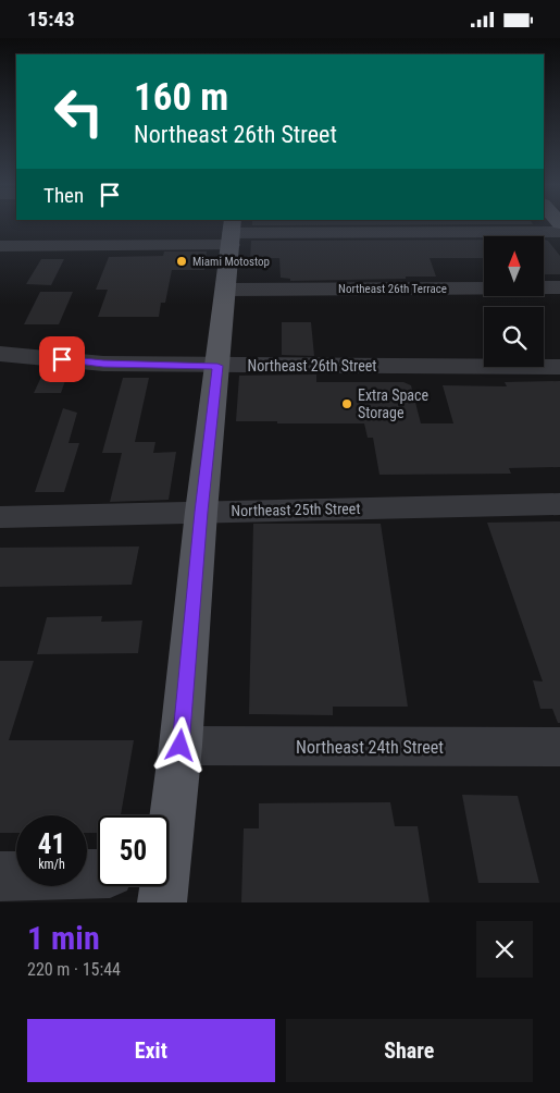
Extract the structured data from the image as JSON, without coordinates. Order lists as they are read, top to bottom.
{
  "streets": {
    "street": [
      "Northeast 26th Terrace",
      "Northeast 26th Street",
      "Northeast 25th Street",
      "Northeast 24th Street"
    ]
  },
  "places": ["Miami Motostop", "Extra Space Storage"],
  "north": "top",
  "page": {
    "status": "15:43",
    "turn": ["160 m", "Northeast 26th Street"],
    "then": "Then",
    "speed": "41 km/h",
    "limit": "50",
    "heading": ["1 min", "220 m · 15:44"],
    "buttons": ["Exit", "Share"]
  }
}
